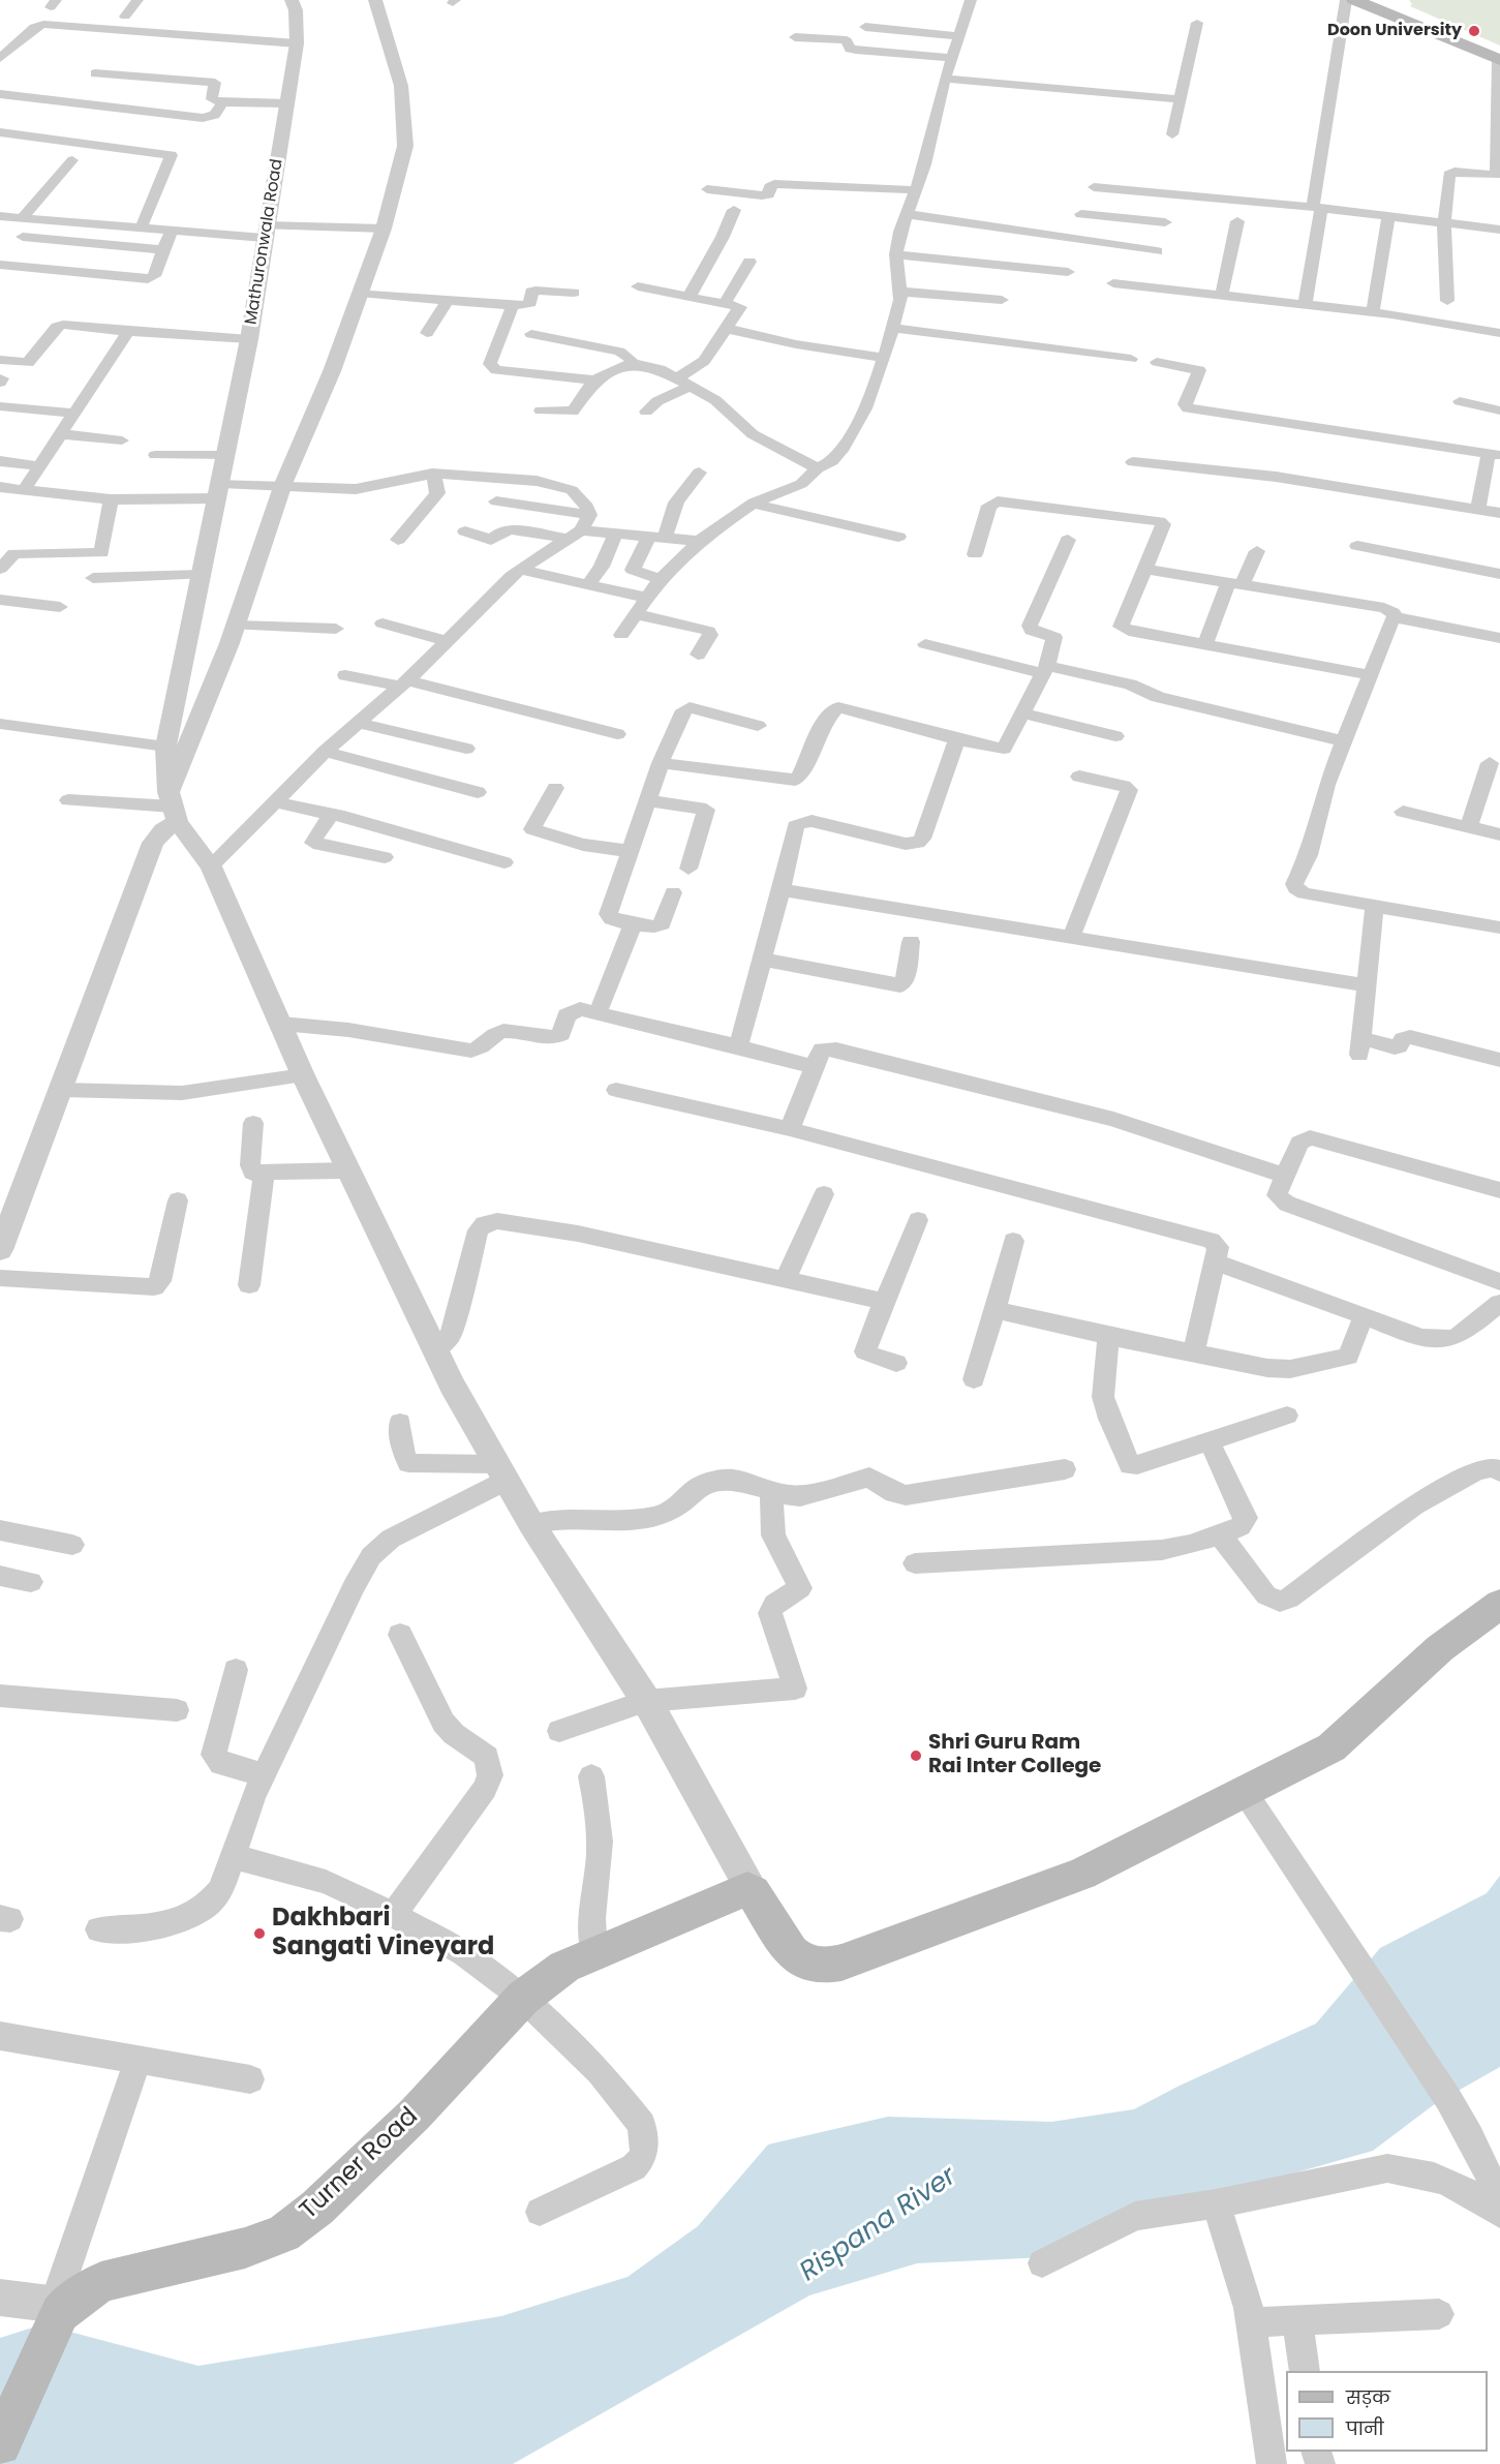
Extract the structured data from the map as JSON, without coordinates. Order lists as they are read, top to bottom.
{
  "streets": {
    "main road": ["Turner Road"],
    "street": ["Mathuronwala Road"]
  },
  "water": ["Rispana River"],
  "places": ["Doon University", "Shri Guru Ram Rai Inter College", "Dakhbari Sangati Vineyard"],
  "legend": ["सड़क", "पानी"]
}
